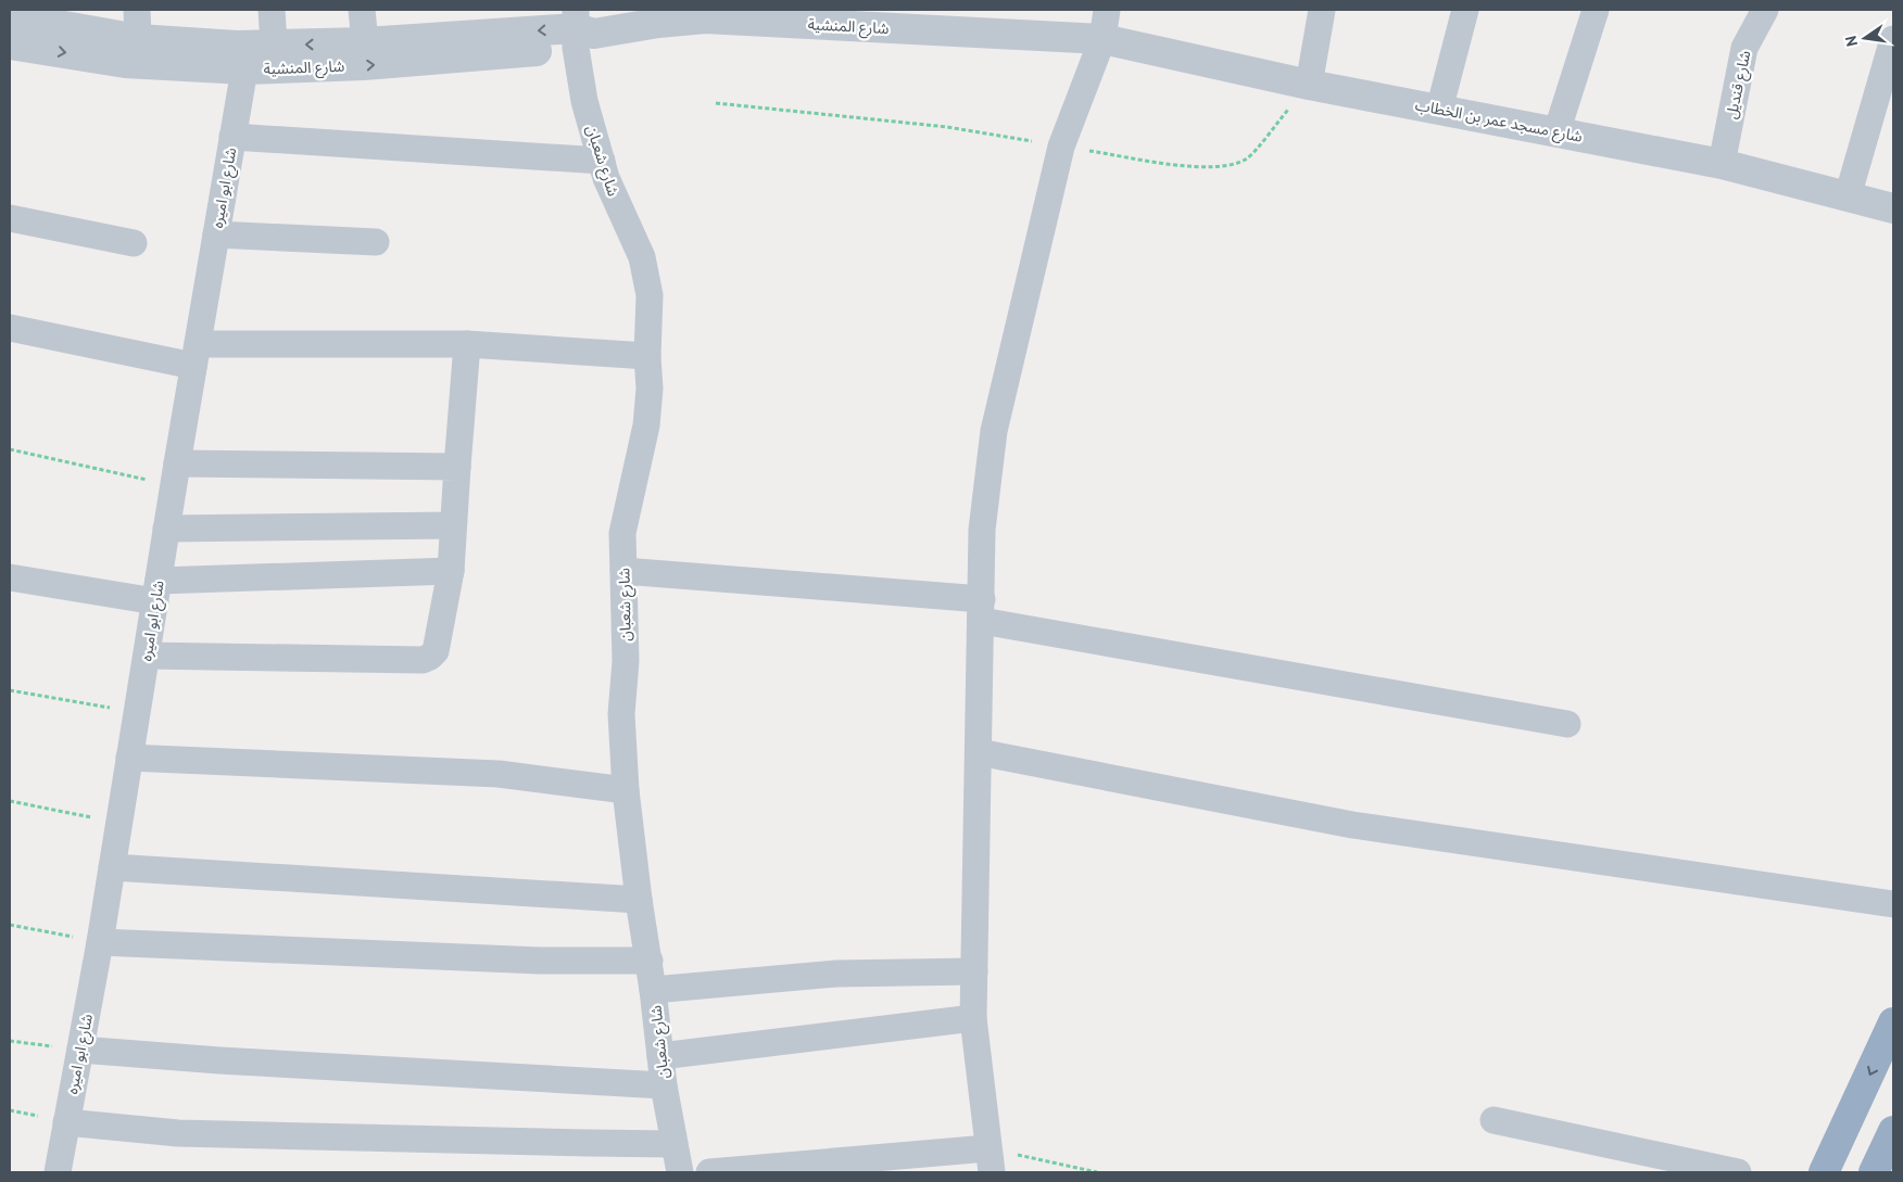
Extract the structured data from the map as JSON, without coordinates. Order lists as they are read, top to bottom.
{
  "streets": {
    "street": [
      "شارع المنشية",
      "شارع قنديل",
      "شارع مسجد عمر بن الخطاب",
      "شارع شعبان",
      "شارع ابو اميره"
    ]
  },
  "crossings": [
    ["شارع المنشية", "شارع مسجد عمر بن الخطاب"],
    ["شارع المنشية", "شارع شعبان"],
    ["شارع المنشية", "شارع ابو اميره"],
    ["شارع قنديل", "شارع مسجد عمر بن الخطاب"]
  ],
  "north": "left"
}
